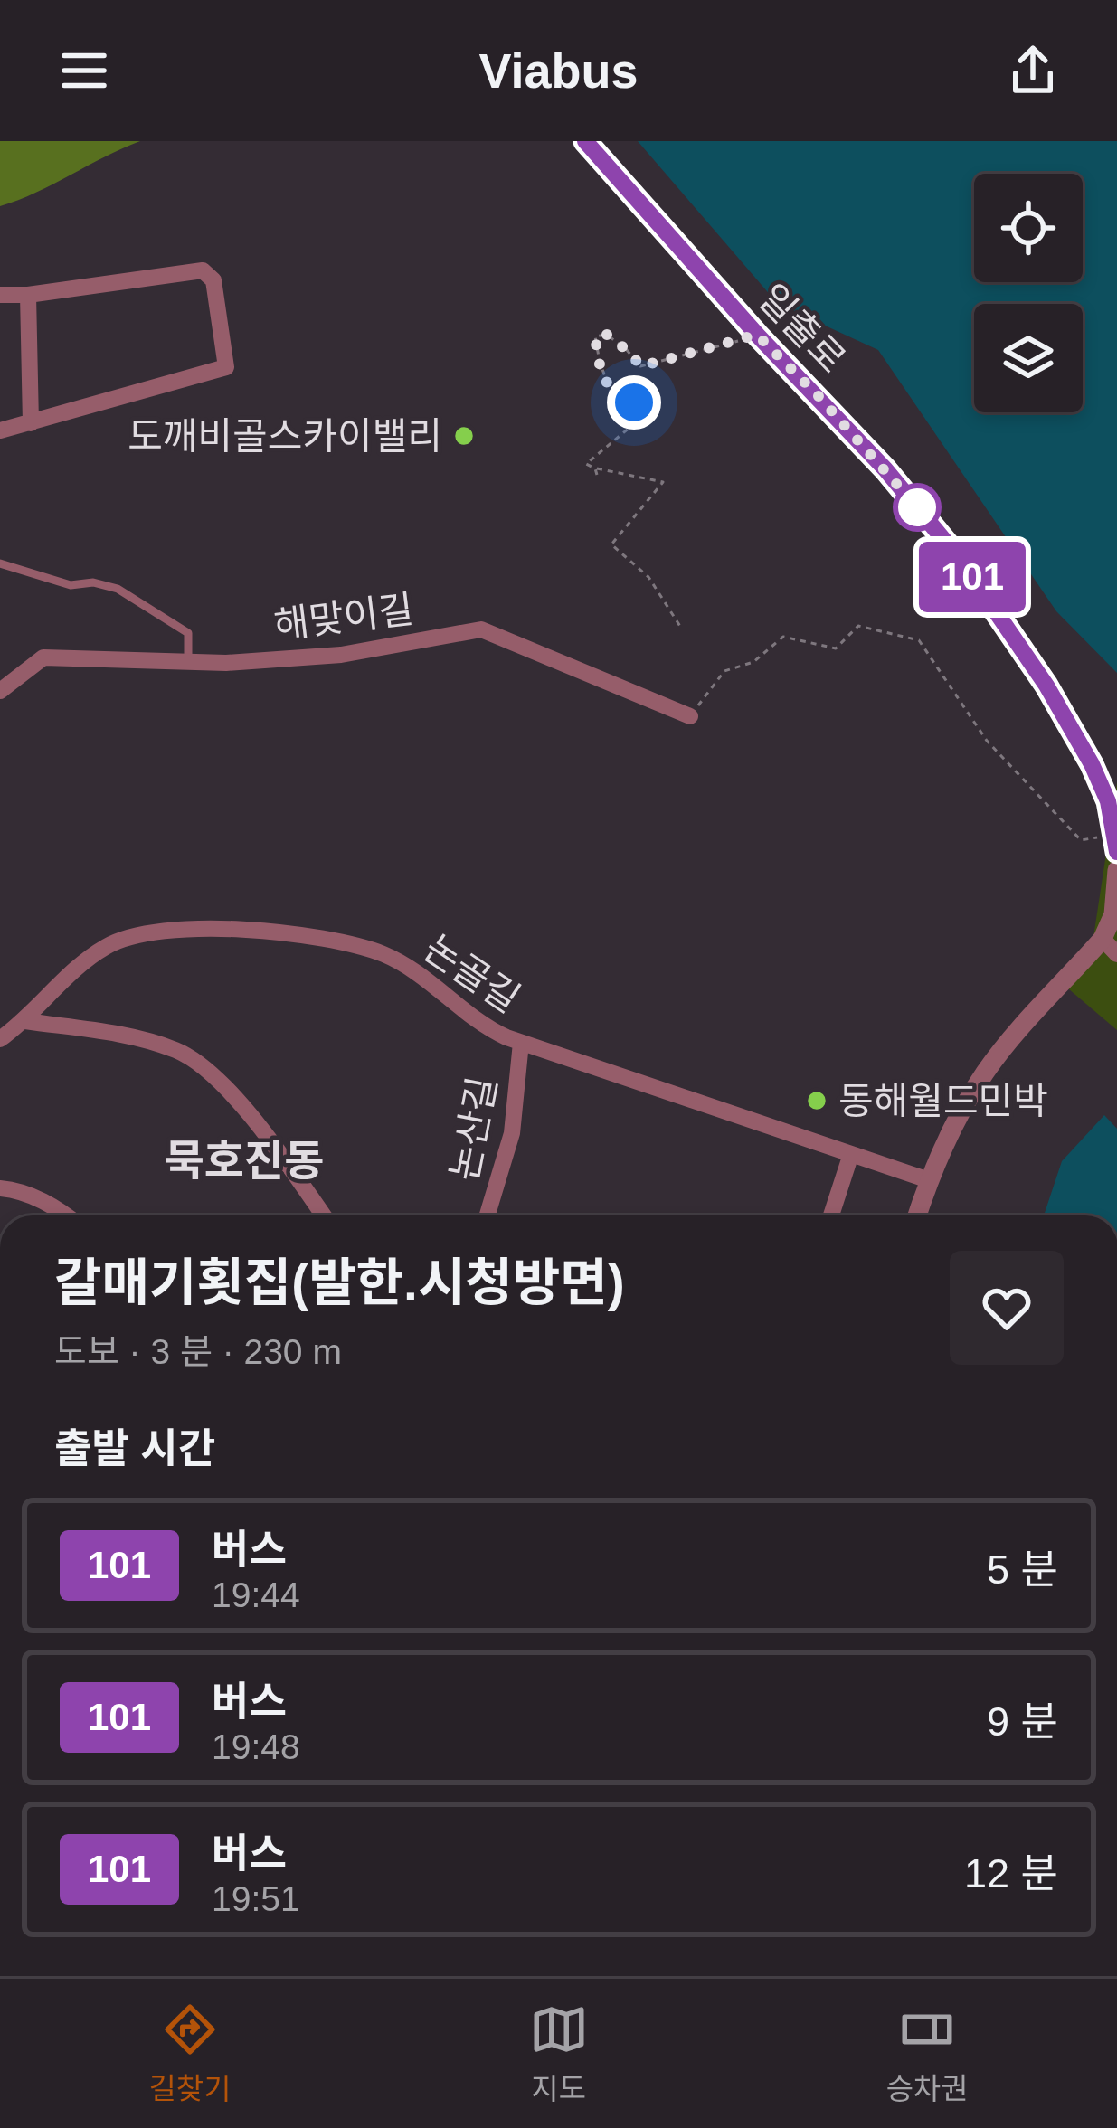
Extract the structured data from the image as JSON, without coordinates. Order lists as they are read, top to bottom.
{
  "streets": {
    "street": [
      "일출로",
      "해맞이길",
      "논골길",
      "논산길"
    ]
  },
  "crossings": [
    ["논골길", "논산길"]
  ],
  "districts": ["묵호진동"],
  "places": ["도깨비골스카이밸리", "동해월드민박"],
  "lines": ["bus line 101"],
  "page": {
    "header": "Viabus",
    "on_map": "101",
    "heading": [
      ["갈매기횟집(발한.시청방면)", "도보 · 3 분 · 230 m"],
      "출발 시간"
    ],
    "list": [
      {
        "mark": "101",
        "name": "버스",
        "note": "19:44",
        "value": "5 분"
      },
      {
        "mark": "101",
        "name": "버스",
        "note": "19:48",
        "value": "9 분"
      },
      {
        "mark": "101",
        "name": "버스",
        "note": "19:51",
        "value": "12 분"
      }
    ],
    "tabs": ["길찾기", "지도", "승차권"]
  }
}
